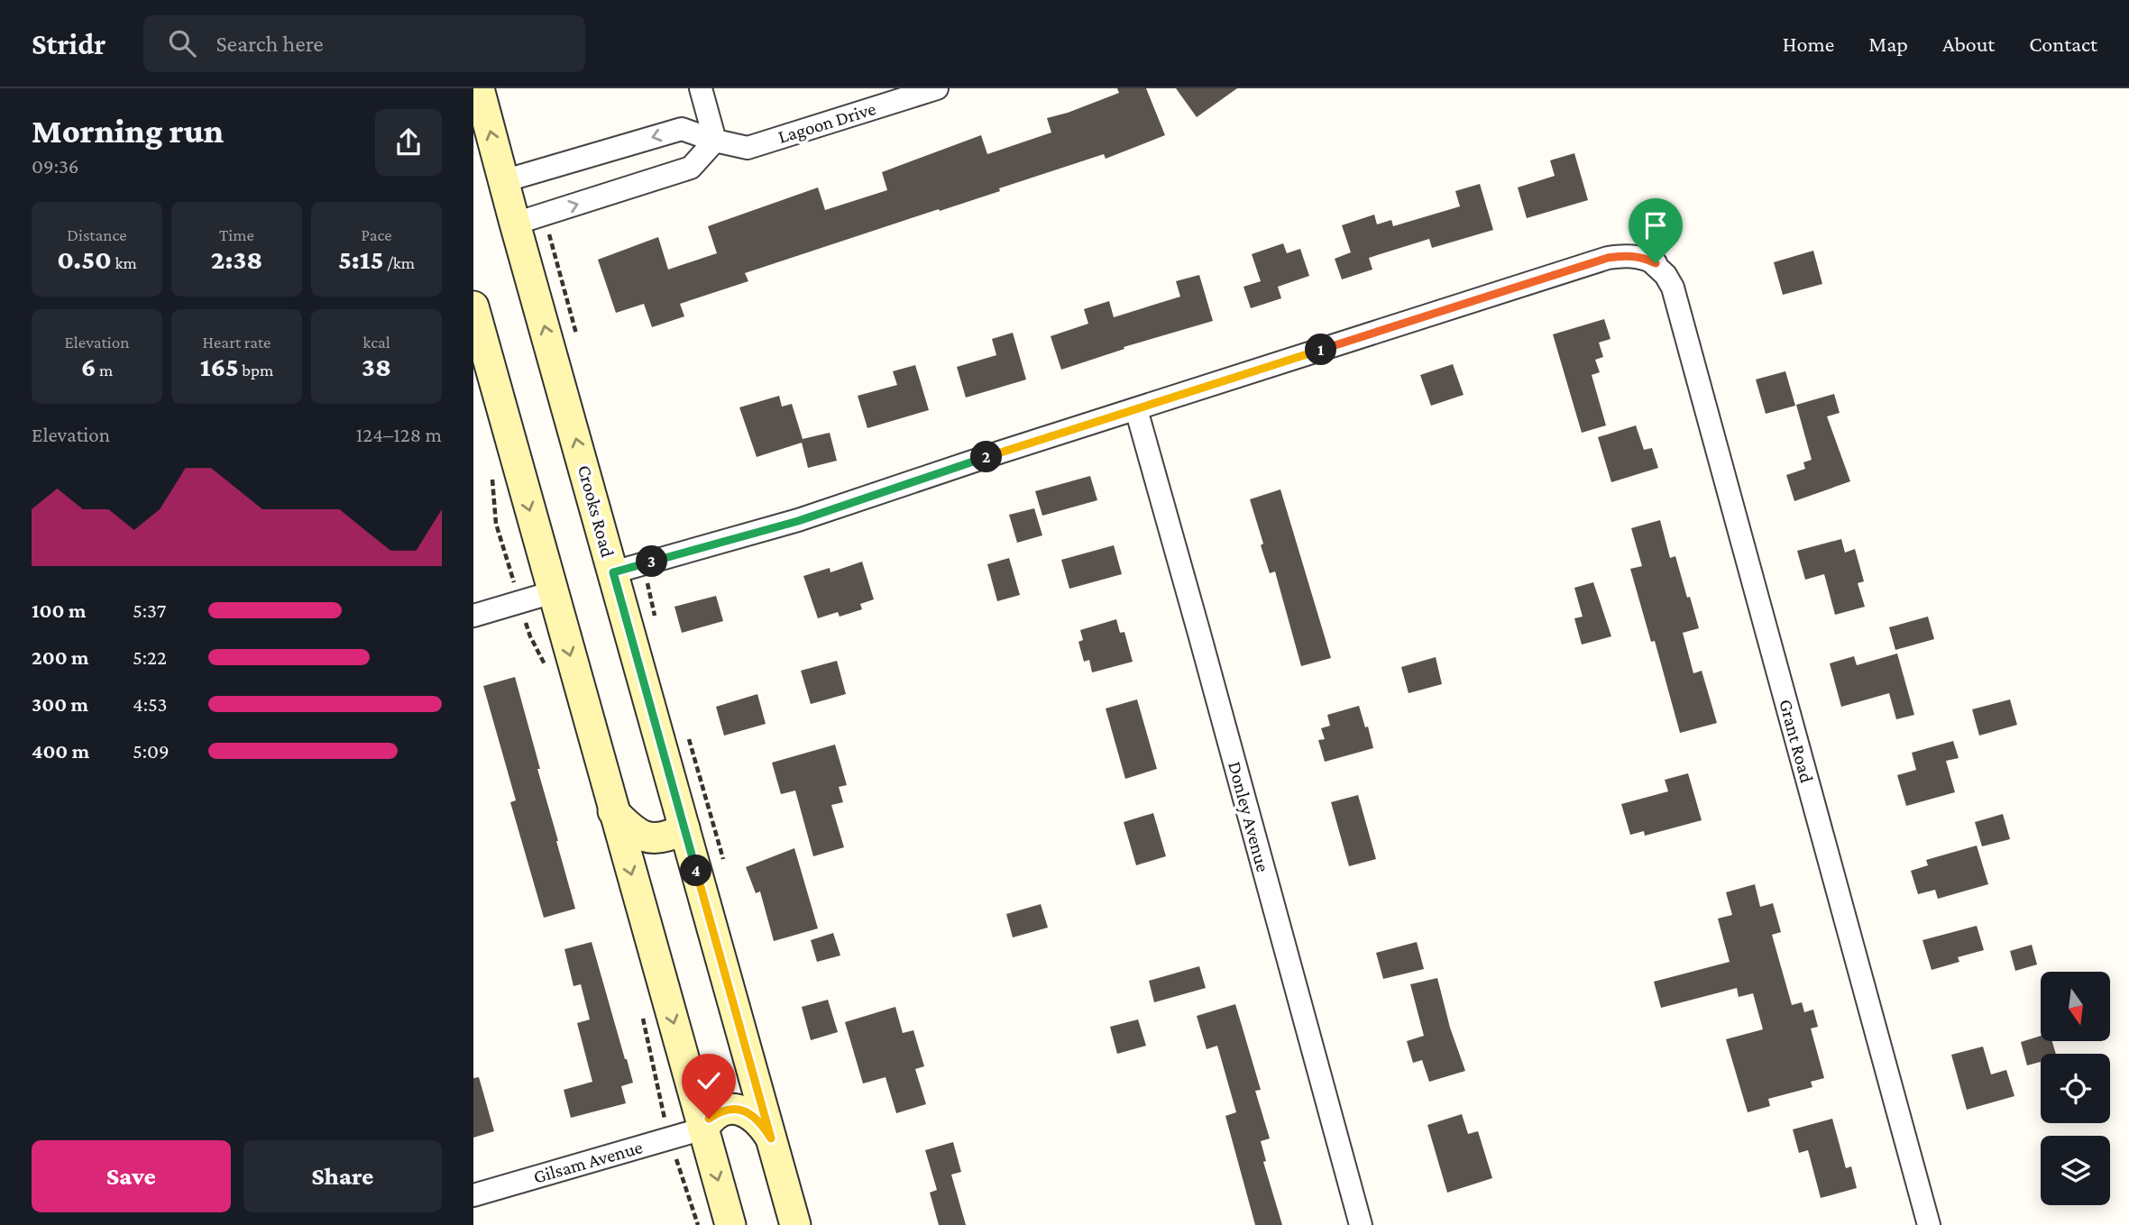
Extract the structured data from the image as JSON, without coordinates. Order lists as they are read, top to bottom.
{
  "streets": {
    "main road": ["Crooks Road"],
    "street": [
      "Lagoon Drive",
      "Grant Road",
      "Donley Avenue",
      "Gilsam Avenue"
    ]
  },
  "crossings": [
    ["Lagoon Drive", "Crooks Road"],
    ["Grant Road", "Donley Avenue"]
  ],
  "north": "bottom",
  "page": {
    "header": "Stridr",
    "search": "Search here",
    "nav": [
      "Home",
      "Map",
      "About",
      "Contact"
    ],
    "heading": ["Morning run", "09:36"],
    "stats": [
      ["Distance", "0.50 km"],
      ["Time", "2:38"],
      ["Pace", "5:15 /km"],
      ["Elevation", "6 m"],
      ["Heart rate", "165 bpm"],
      ["kcal", "38"]
    ],
    "pins": [
      "1",
      "2",
      "3",
      "4"
    ],
    "chart": ["Elevation", "124–128 m"],
    "list": [
      {
        "name": "100 m",
        "note": "5:37"
      },
      {
        "name": "200 m",
        "note": "5:22"
      },
      {
        "name": "300 m",
        "note": "4:53"
      },
      {
        "name": "400 m",
        "note": "5:09"
      }
    ],
    "buttons": ["Save", "Share"]
  }
}
